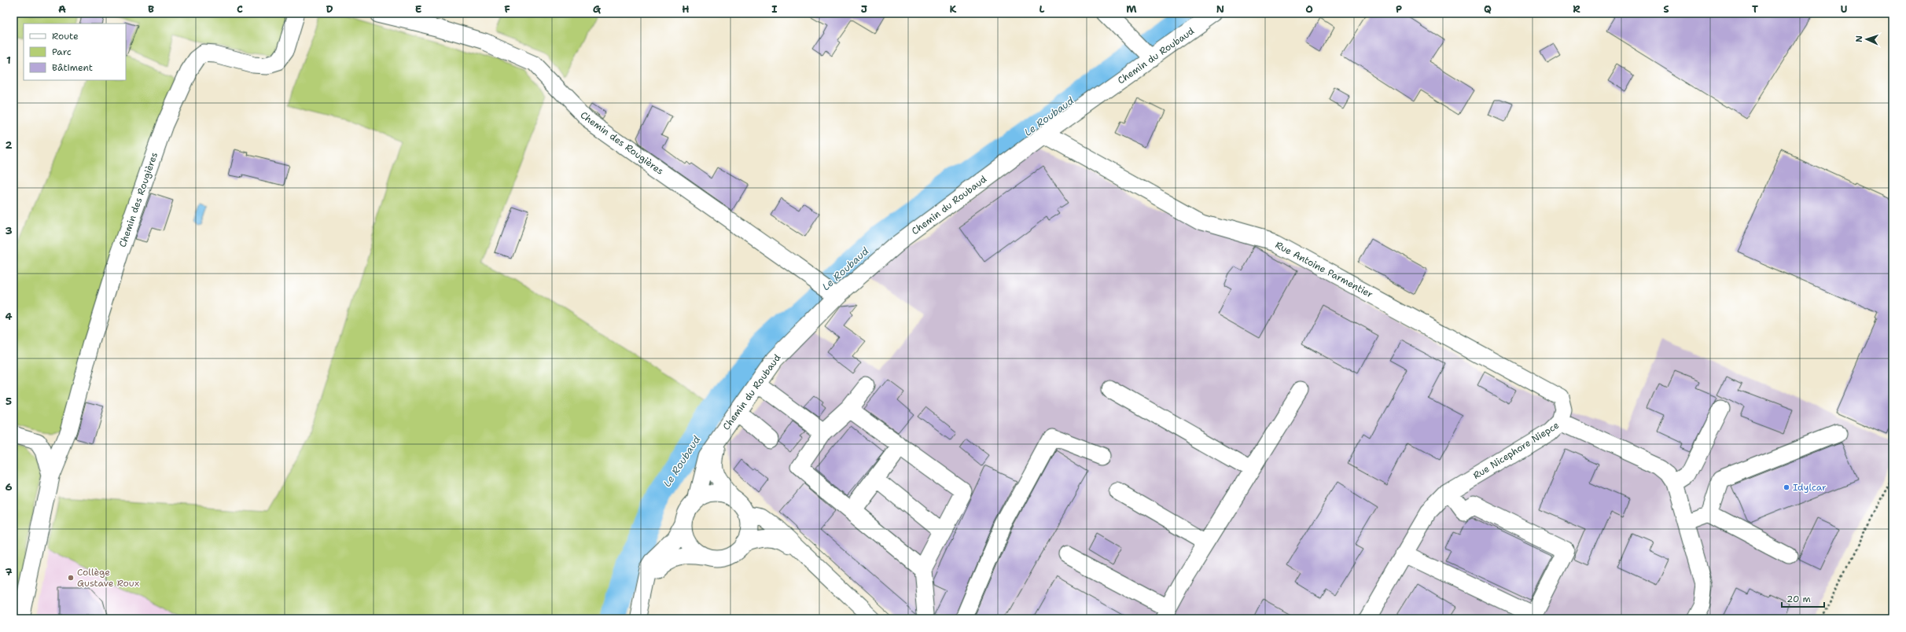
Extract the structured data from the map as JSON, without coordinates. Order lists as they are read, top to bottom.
{
  "streets": {
    "street": [
      "Chemin du Roubaud",
      "Chemin des Rougières",
      "Rue Antoine Parmentier",
      "Rue Nicephore Niepce"
    ]
  },
  "crossings": [
    ["Chemin du Roubaud", "Chemin des Rougières"],
    ["Chemin du Roubaud", "Rue Antoine Parmentier"],
    ["Rue Antoine Parmentier", "Rue Nicephore Niepce"]
  ],
  "water": ["Le Roubaud"],
  "places": ["Idylcar", "Collège Gustave Roux"],
  "legend": ["Route", "Parc", "Bâtiment"],
  "scale_bar": "20 m",
  "north": "left",
  "grid": {
    "columns": [
      "A",
      "B",
      "C",
      "D",
      "E",
      "F",
      "G",
      "H",
      "I",
      "J",
      "K",
      "L",
      "M",
      "N",
      "O",
      "P",
      "Q",
      "R",
      "S",
      "T",
      "U"
    ],
    "rows": [
      "1",
      "2",
      "3",
      "4",
      "5",
      "6",
      "7"
    ]
  }
}
